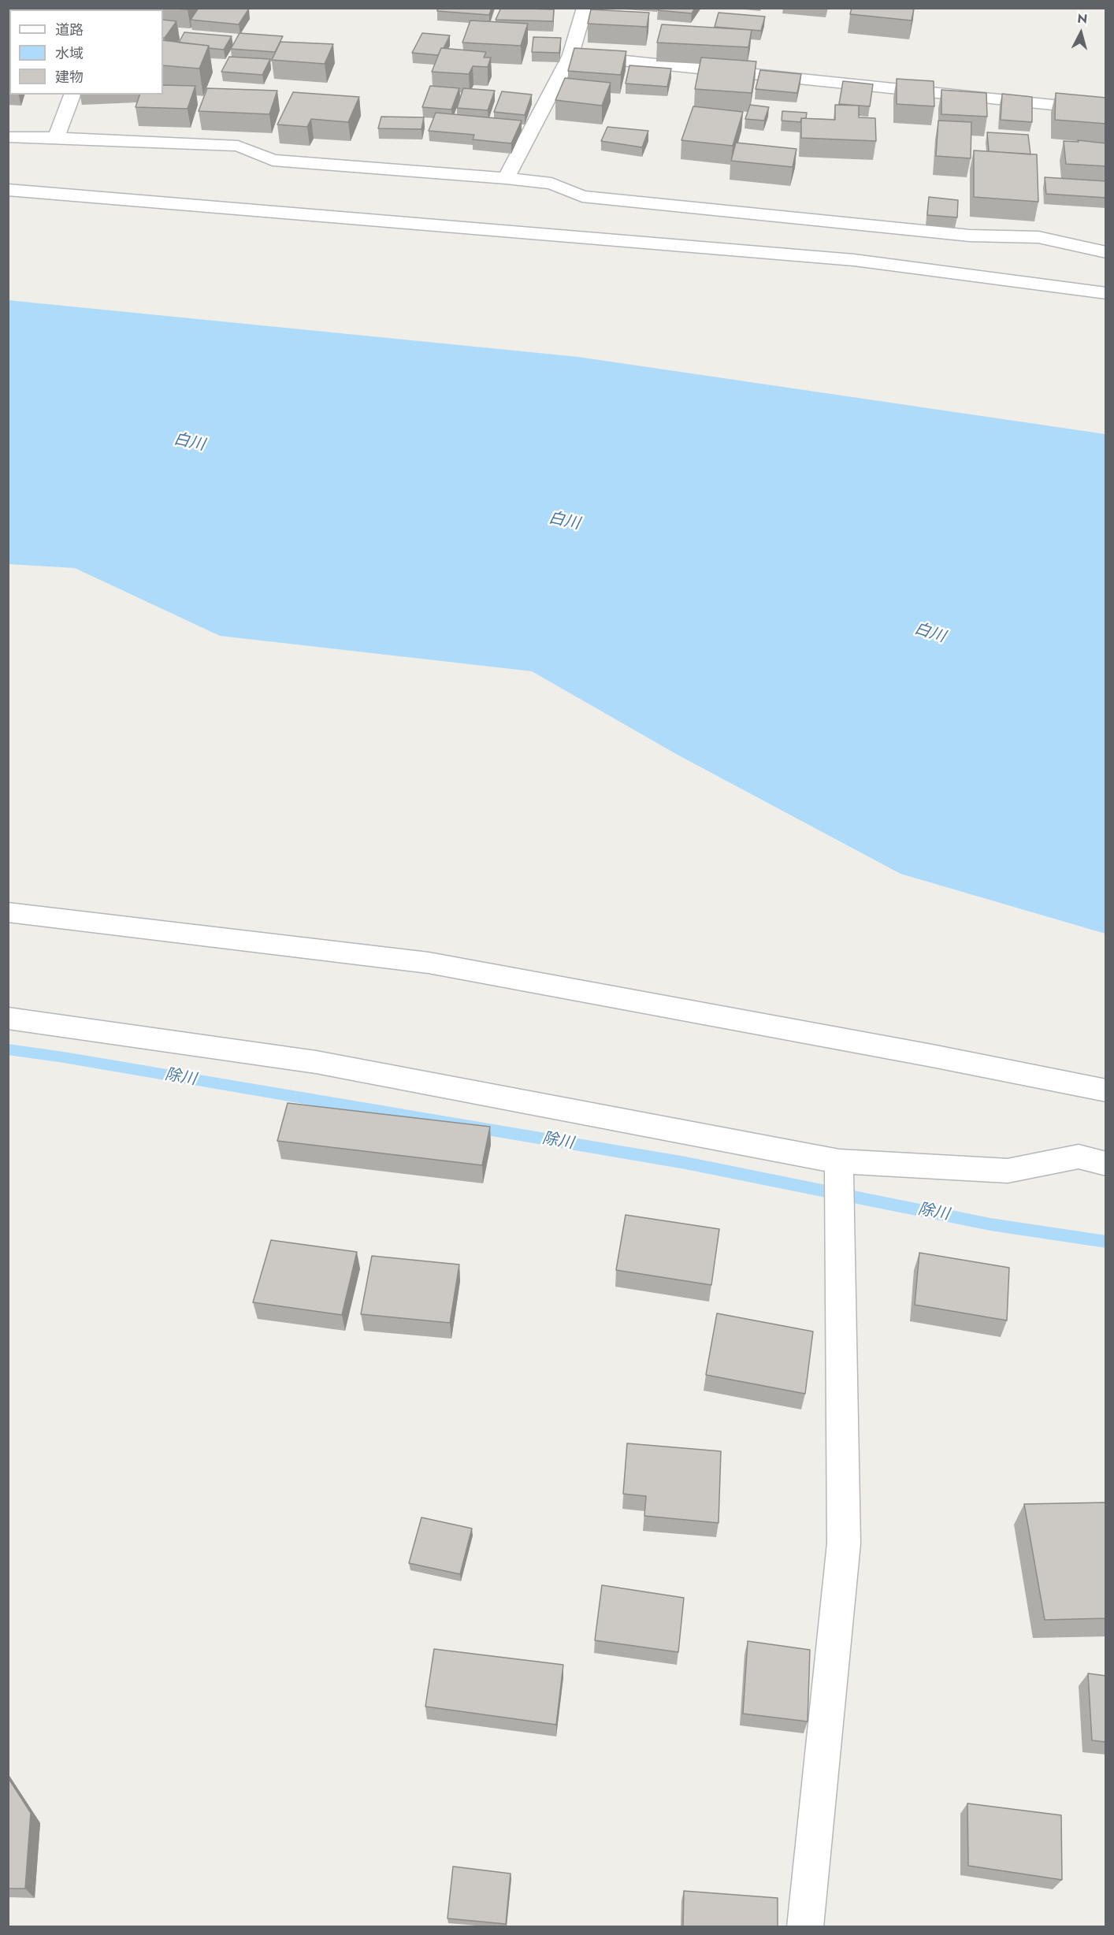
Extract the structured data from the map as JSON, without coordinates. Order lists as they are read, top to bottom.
{
  "water": ["白川", "除川"],
  "legend": ["道路", "水域", "建物"],
  "north": "top"
}
